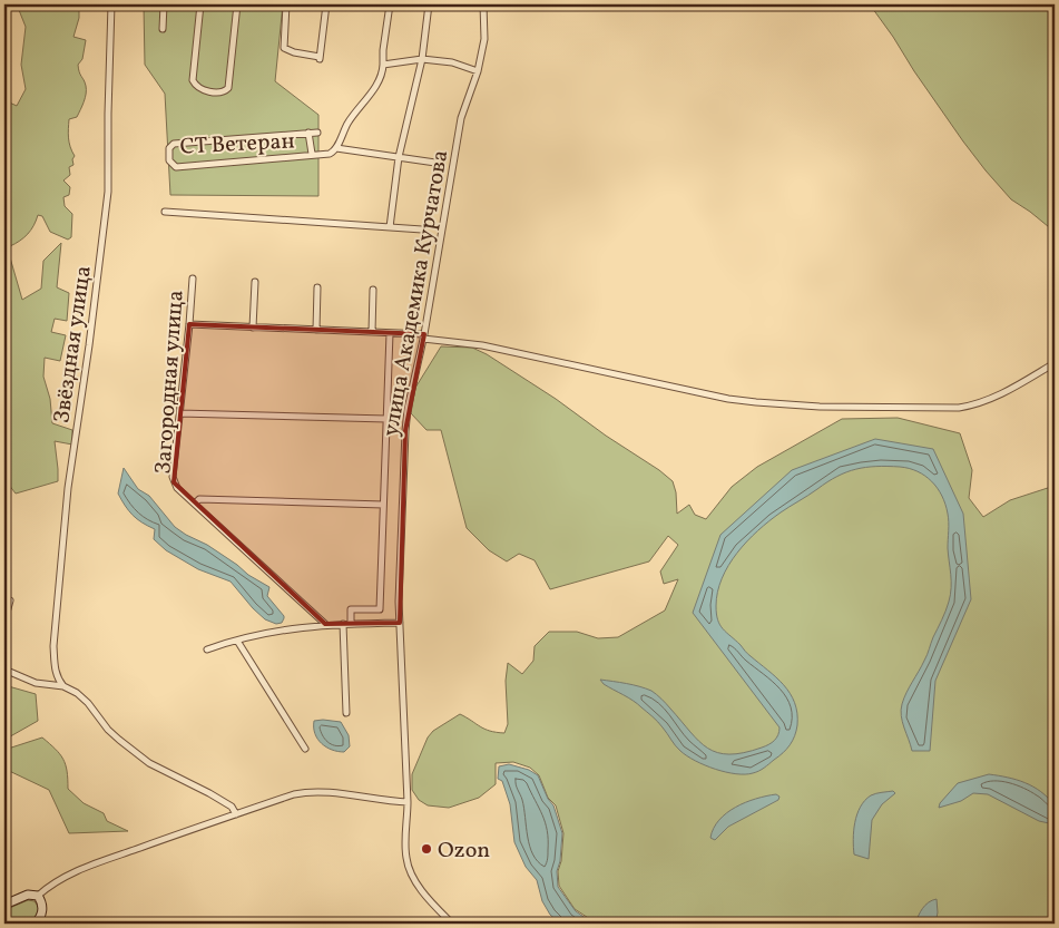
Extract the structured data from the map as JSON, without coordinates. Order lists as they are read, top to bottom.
{
  "streets": {
    "street": [
      "СТ Ветеран",
      "улица Академика Курчатова",
      "Звёздная улица",
      "Загородная улица"
    ]
  },
  "places": ["Ozon"]
}
